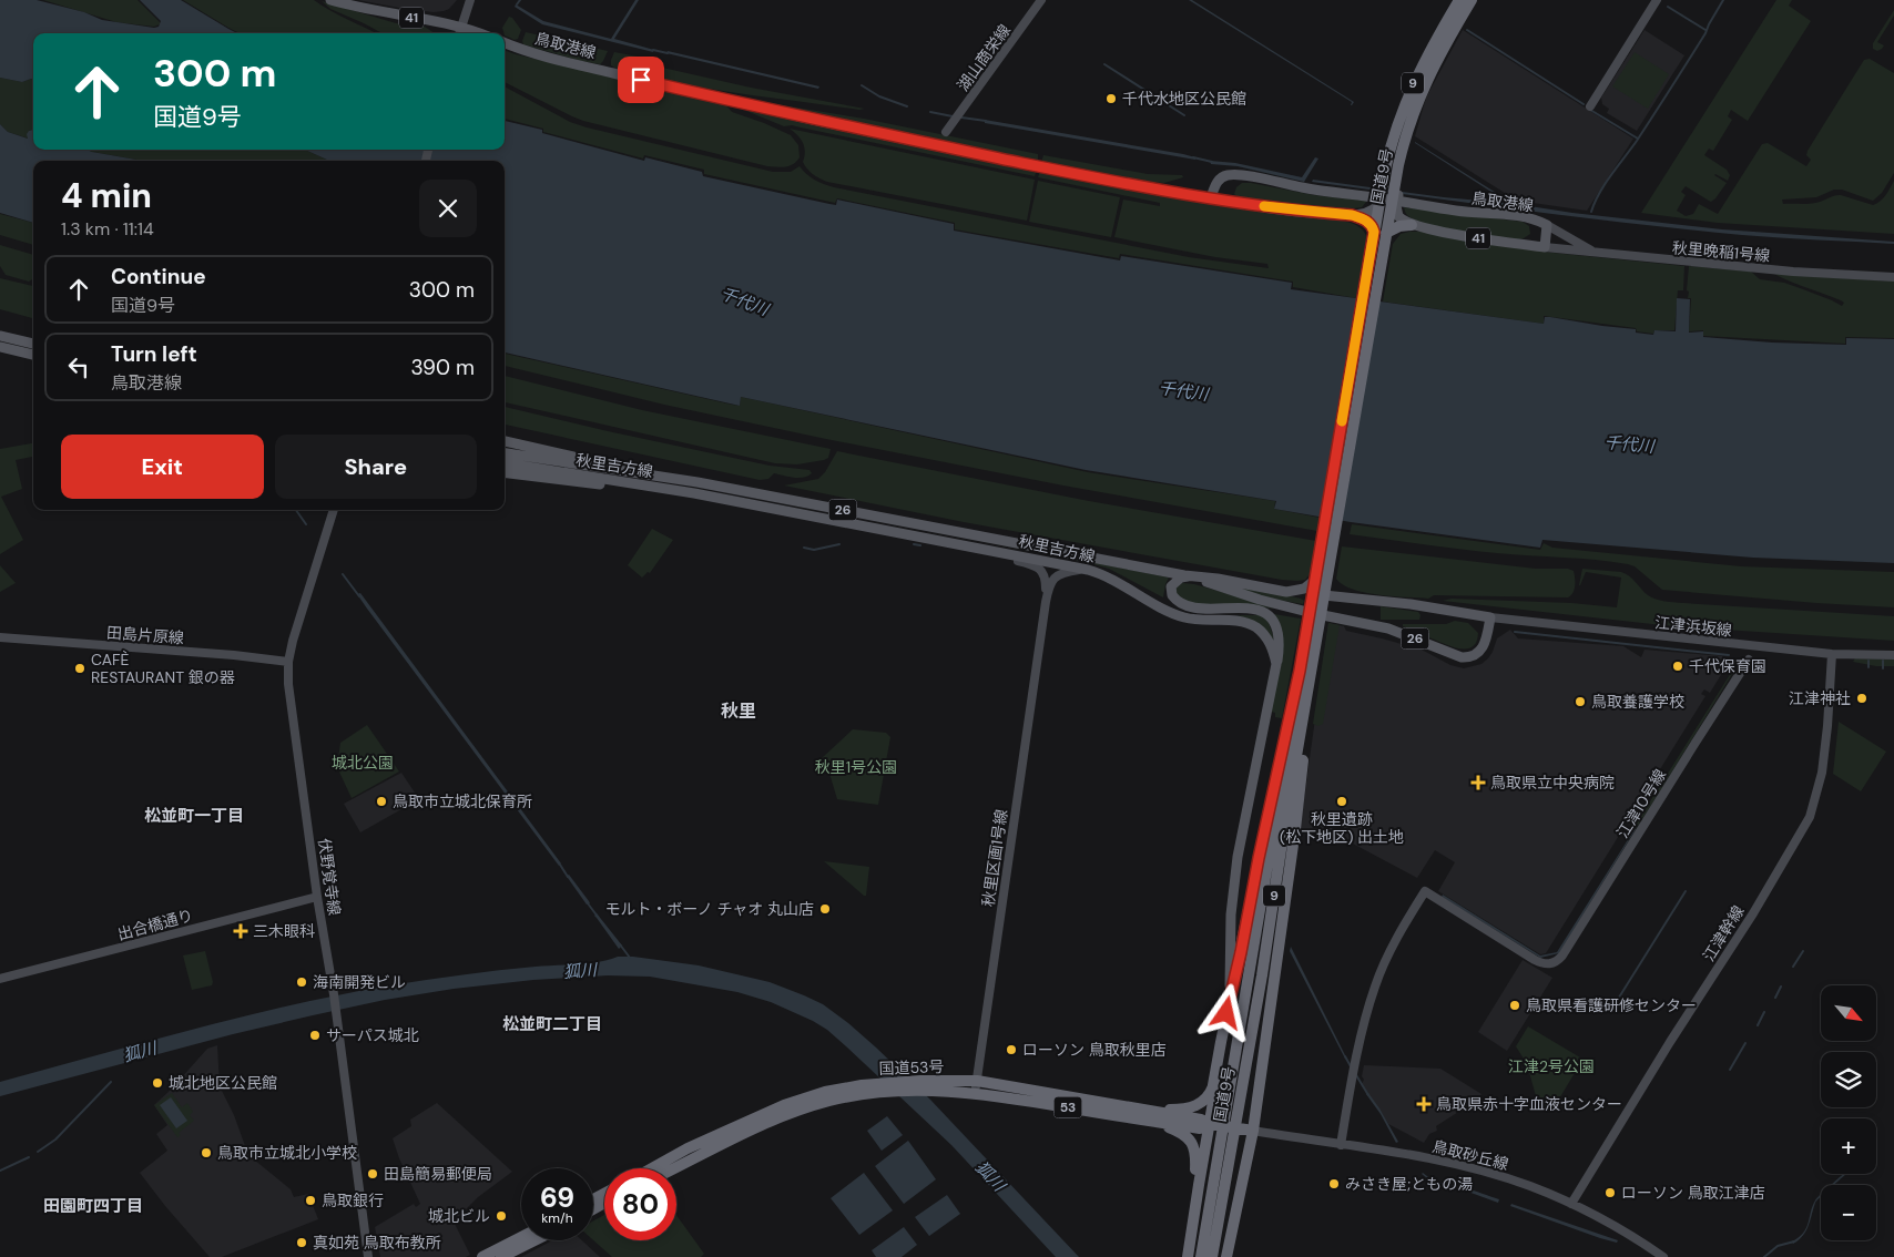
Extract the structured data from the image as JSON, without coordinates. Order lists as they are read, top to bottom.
{
  "streets": {
    "highway": [
      "9",
      "国道9号",
      "国道53号",
      "53"
    ],
    "main road": [
      "41",
      "鳥取港線",
      "秋里吉方線",
      "26"
    ],
    "street": [
      "湖山商栄線",
      "秋里晩稲1号線",
      "江津浜坂線",
      "田島片原線",
      "江津10号線",
      "秋里区画1号線",
      "伏野覚寺線",
      "出合橋通り",
      "江津幹線",
      "鳥取砂丘線"
    ]
  },
  "crossings": [
    ["41", "鳥取港線"],
    ["41", "秋里晩稲1号線"],
    ["鳥取港線", "国道9号"],
    ["鳥取港線", "秋里晩稲1号線"],
    ["9", "国道9号"],
    ["9", "国道53号"],
    ["9", "鳥取砂丘線"],
    ["国道9号", "秋里吉方線"],
    ["国道9号", "26"],
    ["秋里吉方線", "26"],
    ["26", "江津浜坂線"],
    ["江津浜坂線", "江津幹線"],
    ["田島片原線", "伏野覚寺線"],
    ["江津10号線", "鳥取砂丘線"],
    ["秋里区画1号線", "国道53号"],
    ["伏野覚寺線", "出合橋通り"],
    ["江津幹線", "鳥取砂丘線"],
    ["国道53号", "鳥取砂丘線"]
  ],
  "districts": [
    "秋里",
    "松並町一丁目",
    "松並町二丁目",
    "田園町四丁目"
  ],
  "water": ["千代川", "狐川"],
  "parks": ["城北公園", "秋里1号公園", "江津2号公園"],
  "places": {
    "other": [
      "千代水地区公民館",
      "千代保育園",
      "CAFÈ RESTAURANT 銀の器",
      "江津神社",
      "鳥取養護学校",
      "鳥取市立城北保育所",
      "秋里遺跡 (松下地区) 出土地",
      "モルト・ボーノ チャオ 丸山店",
      "海南開発ビル",
      "鳥取県看護研修センター",
      "サーパス城北",
      "ローソン 鳥取秋里店",
      "城北地区公民館",
      "鳥取市立城北小学校",
      "田島簡易郵便局",
      "みさき屋;ともの湯",
      "ローソン 鳥取江津店",
      "鳥取銀行",
      "城北ビル",
      "真如苑 鳥取布教所"
    ],
    "health": ["鳥取県立中央病院", "三木眼科", "鳥取県赤十字血液センター"]
  },
  "north": "bottom right",
  "page": {
    "turn": ["300 m", "国道9号"],
    "heading": ["4 min", "1.3 km · 11:14"],
    "list": [
      {
        "name": "Continue",
        "note": "国道9号",
        "value": "300 m"
      },
      {
        "name": "Turn left",
        "note": "鳥取港線",
        "value": "390 m"
      }
    ],
    "buttons": ["Exit", "Share"],
    "map_buttons": ["+", "−"],
    "speed": "69 km/h",
    "limit": "80"
  }
}
